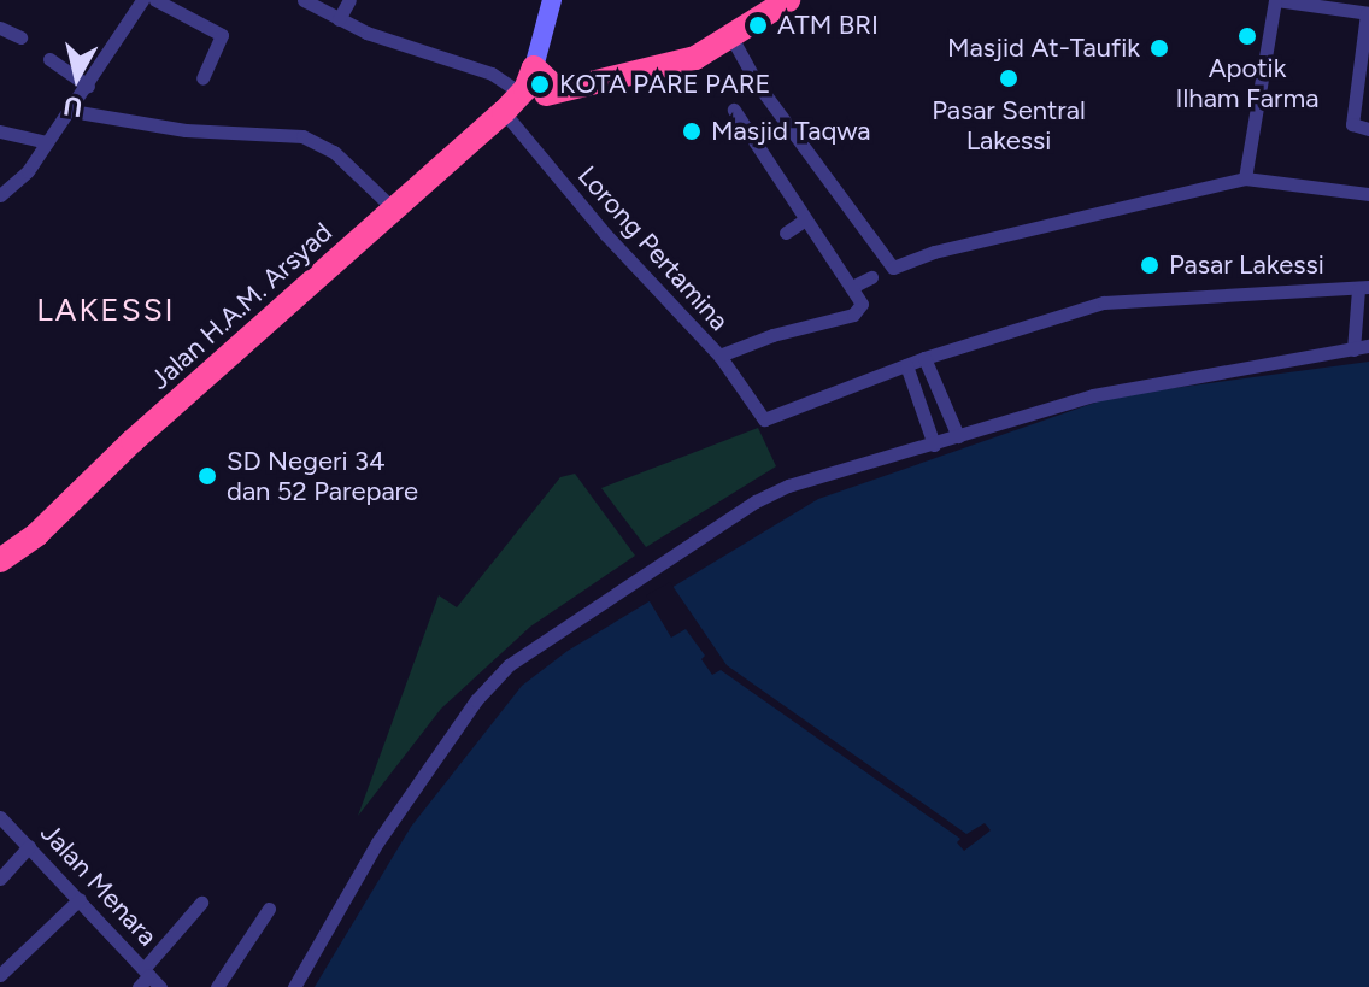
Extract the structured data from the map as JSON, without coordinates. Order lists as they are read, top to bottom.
{
  "streets": {
    "highway": ["Jalan H.A.M. Arsyad"],
    "street": ["Lorong Pertamina", "Jalan Menara"]
  },
  "crossings": [
    ["Lorong Pertamina", "Jalan H.A.M. Arsyad"]
  ],
  "districts": ["LAKESSI"],
  "places": [
    "ATM BRI",
    "Apotik Ilham Farma",
    "Masjid At-Taufik",
    "Pasar Sentral Lakessi",
    "KOTA PARE PARE",
    "Masjid Taqwa",
    "Pasar Lakessi",
    "SD Negeri 34 dan 52 Parepare"
  ],
  "north": "bottom"
}
